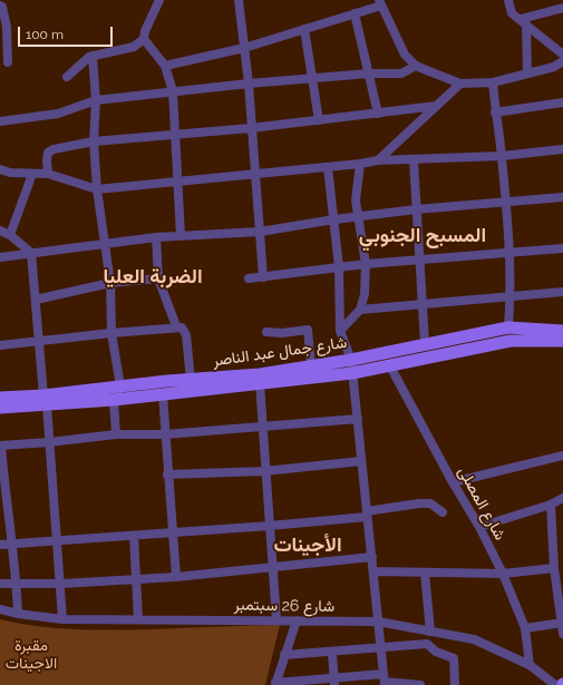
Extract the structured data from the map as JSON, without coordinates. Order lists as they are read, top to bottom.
{
  "streets": {
    "main road": ["شارع جمال عبد الناصر"],
    "street": ["شارع المصلى", "شارع 26 سبتمبر"]
  },
  "crossings": [
    ["شارع جمال عبد الناصر", "شارع المصلى"],
    ["شارع المصلى", "شارع 26 سبتمبر"]
  ],
  "districts": ["المسبح الجنوبي", "الضربة العليا", "الأجينات"],
  "parks": ["مقبرة الاجينات"],
  "scale_bar": "100 m"
}
